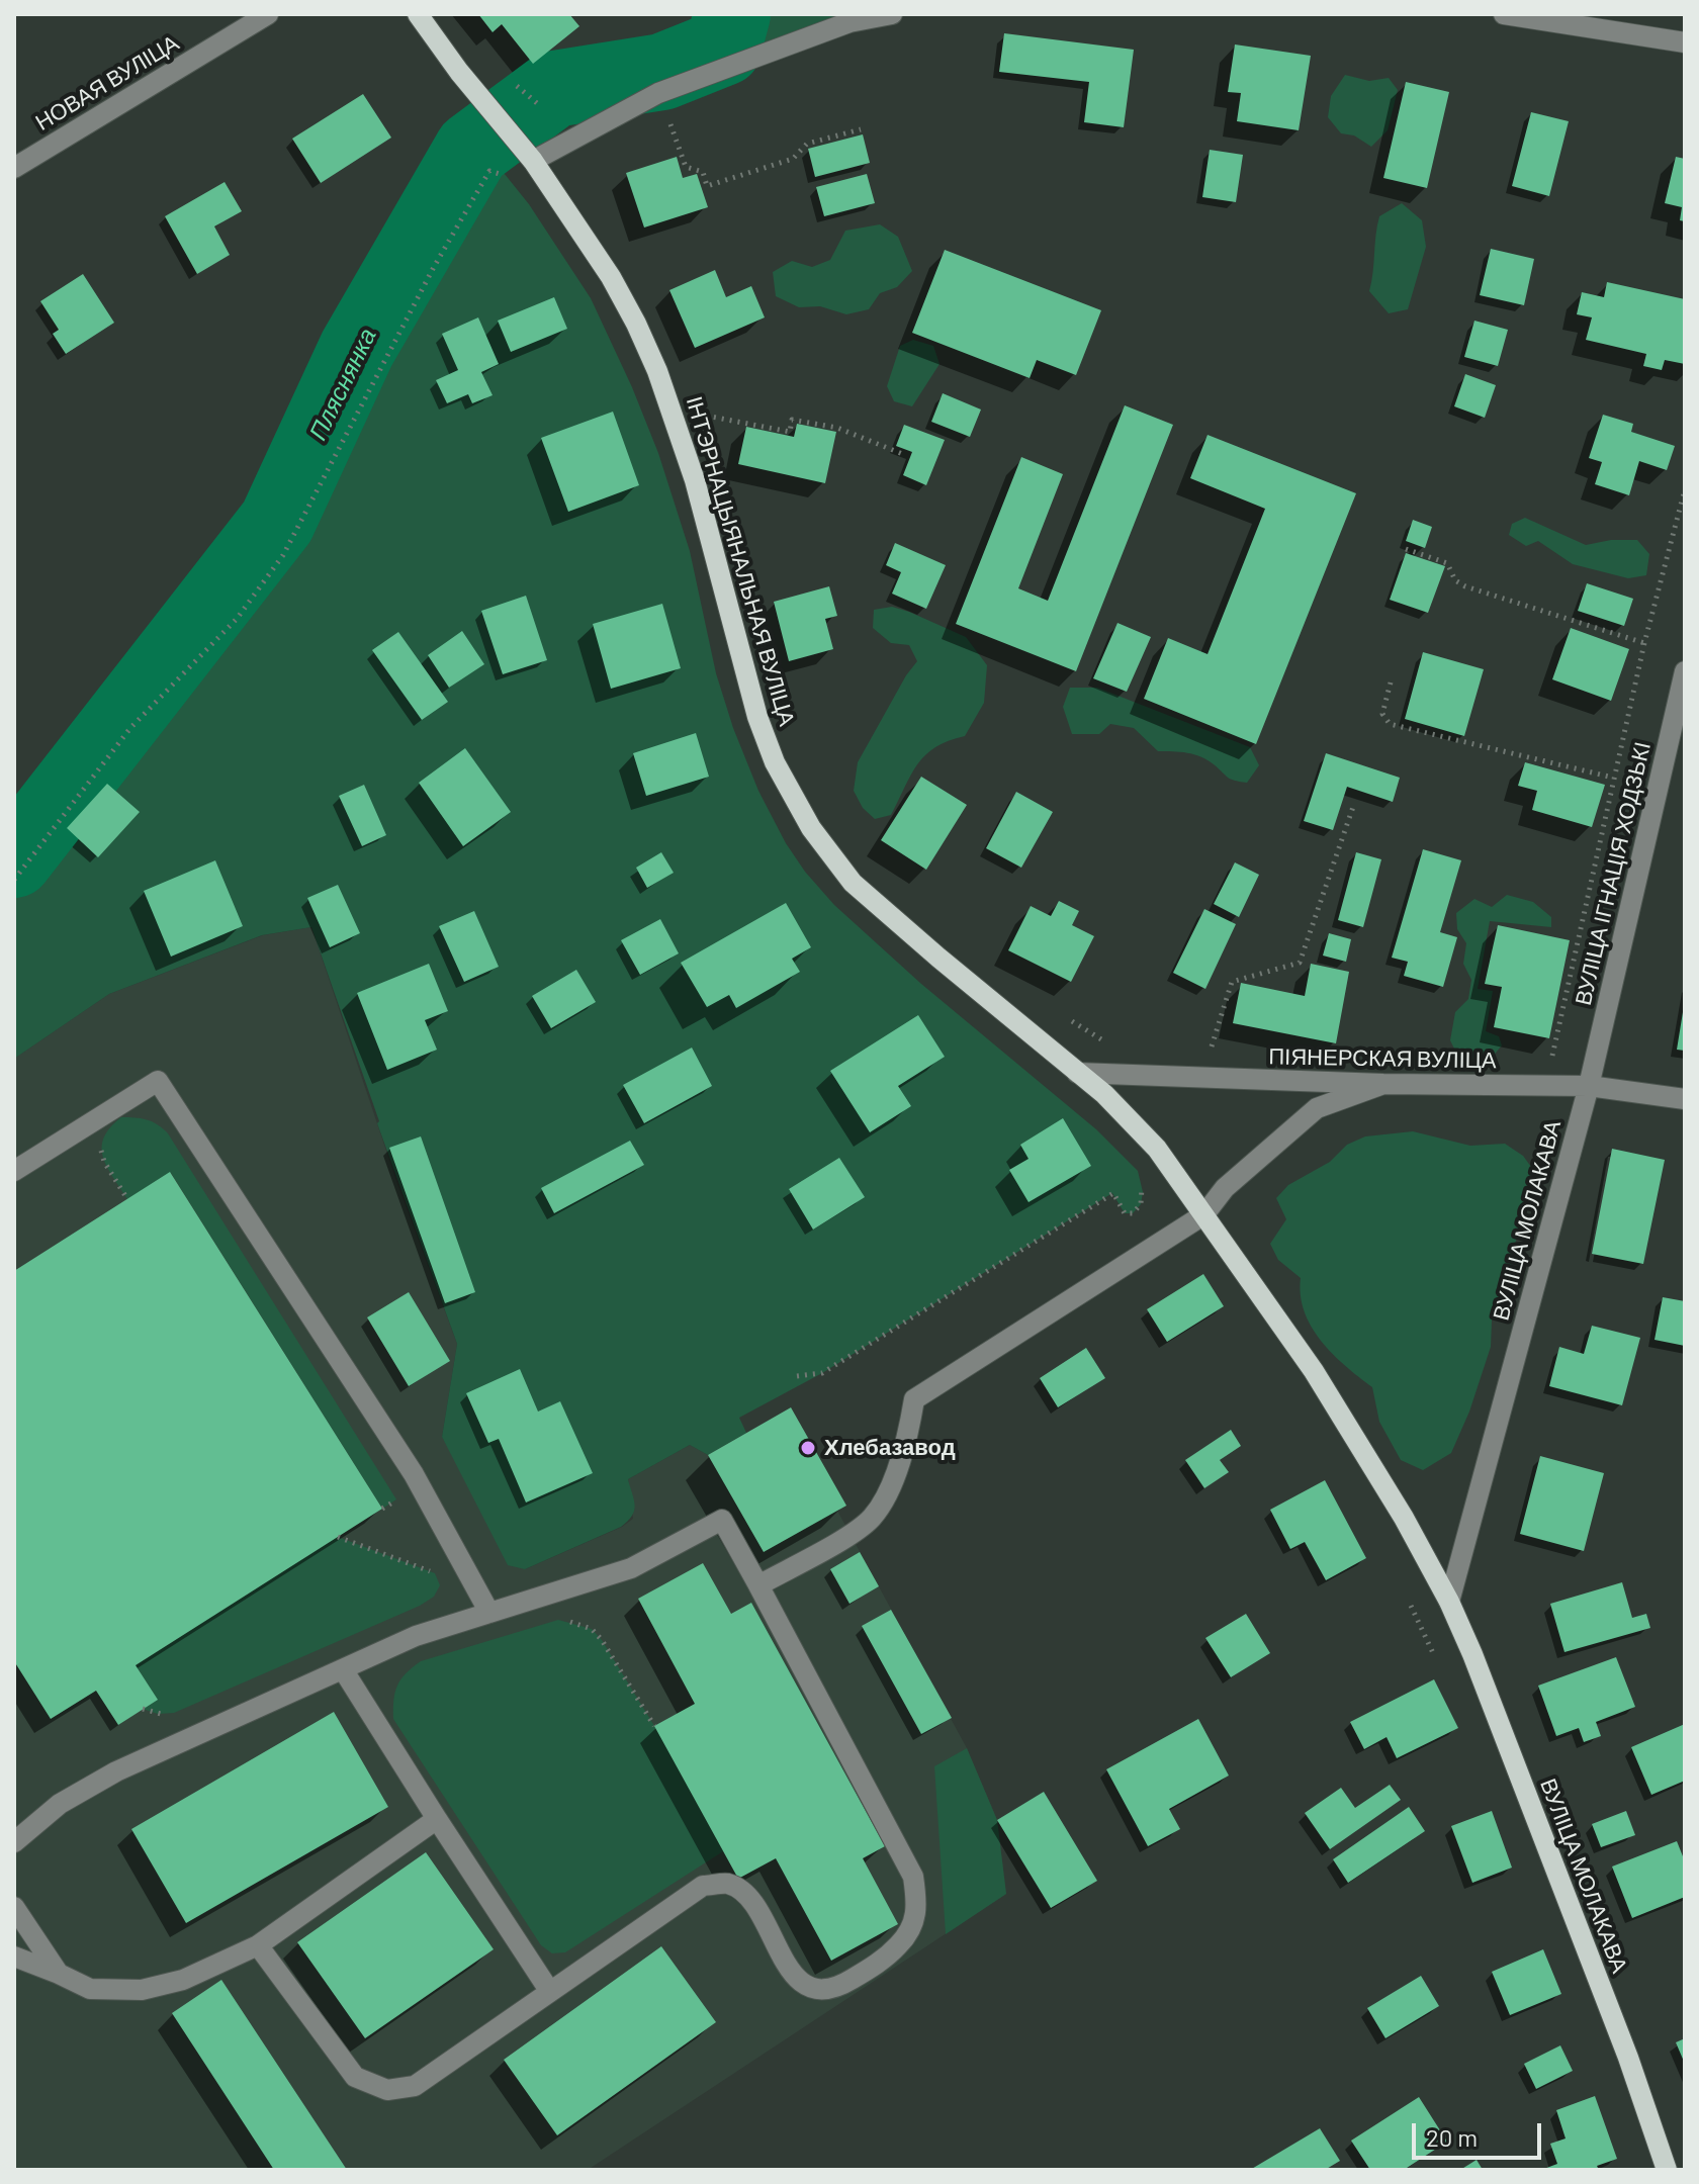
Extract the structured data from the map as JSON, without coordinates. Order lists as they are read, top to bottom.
{
  "streets": {
    "main road": ["ІНТЭРНАЦЫЯНАЛЬНАЯ ВУЛІЦА", "ВУЛІЦА МОЛАКАВА"],
    "street": ["НОВАЯ ВУЛІЦА", "ВУЛІЦА ІГНАЦІЯ ХОДЗЬКІ", "ПІЯНЕРСКАЯ ВУЛІЦА"]
  },
  "crossings": [
    ["ІНТЭРНАЦЫЯНАЛЬНАЯ ВУЛІЦА", "ПІЯНЕРСКАЯ ВУЛІЦА"],
    ["ІНТЭРНАЦЫЯНАЛЬНАЯ ВУЛІЦА", "ВУЛІЦА МОЛАКАВА"],
    ["ВУЛІЦА ІГНАЦІЯ ХОДЗЬКІ", "ПІЯНЕРСКАЯ ВУЛІЦА"],
    ["ВУЛІЦА ІГНАЦІЯ ХОДЗЬКІ", "ВУЛІЦА МОЛАКАВА"],
    ["ПІЯНЕРСКАЯ ВУЛІЦА", "ВУЛІЦА МОЛАКАВА"]
  ],
  "water": ["Пляснянка"],
  "places": ["Хлебазавод"],
  "scale_bar": "20 m"
}
